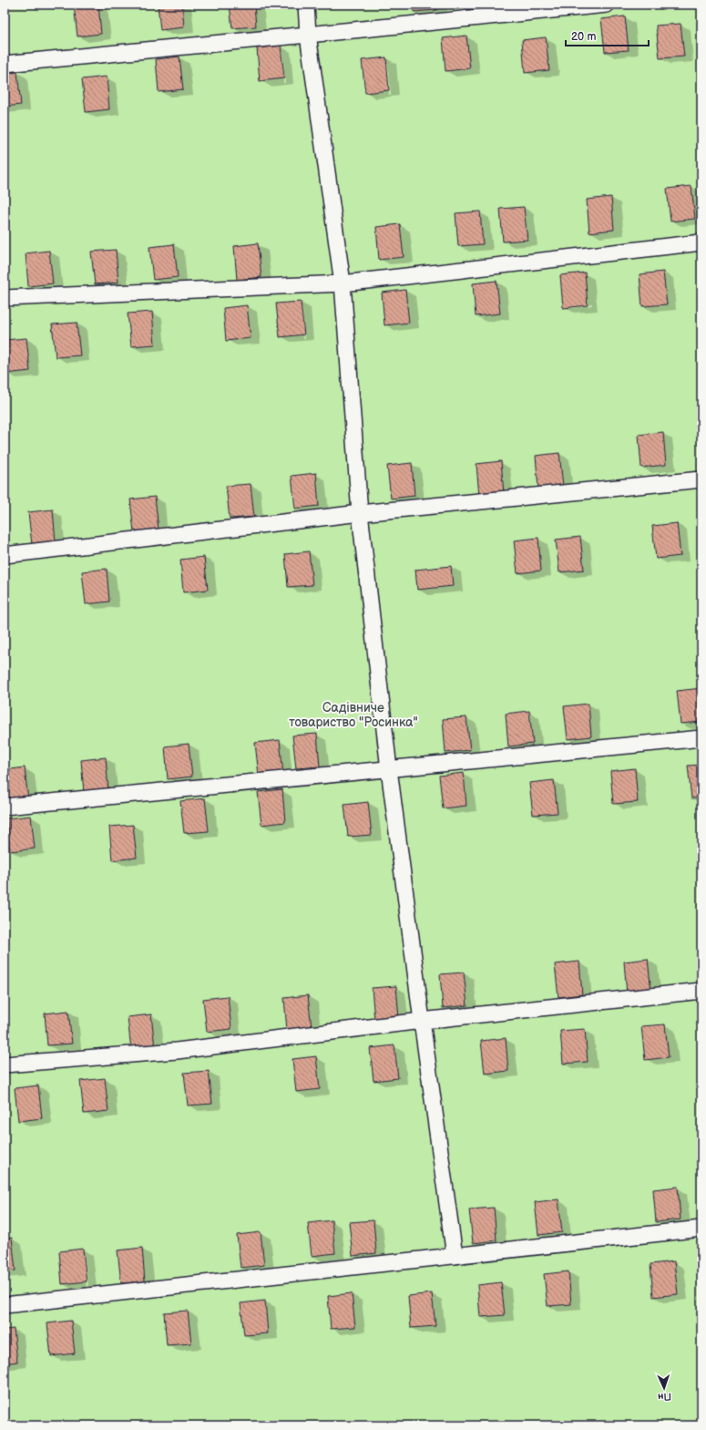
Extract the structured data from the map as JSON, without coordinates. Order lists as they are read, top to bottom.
{
  "parks": ["Садівниче товариство \"Росинка\""],
  "scale_bar": "20 m",
  "north": "bottom"
}
